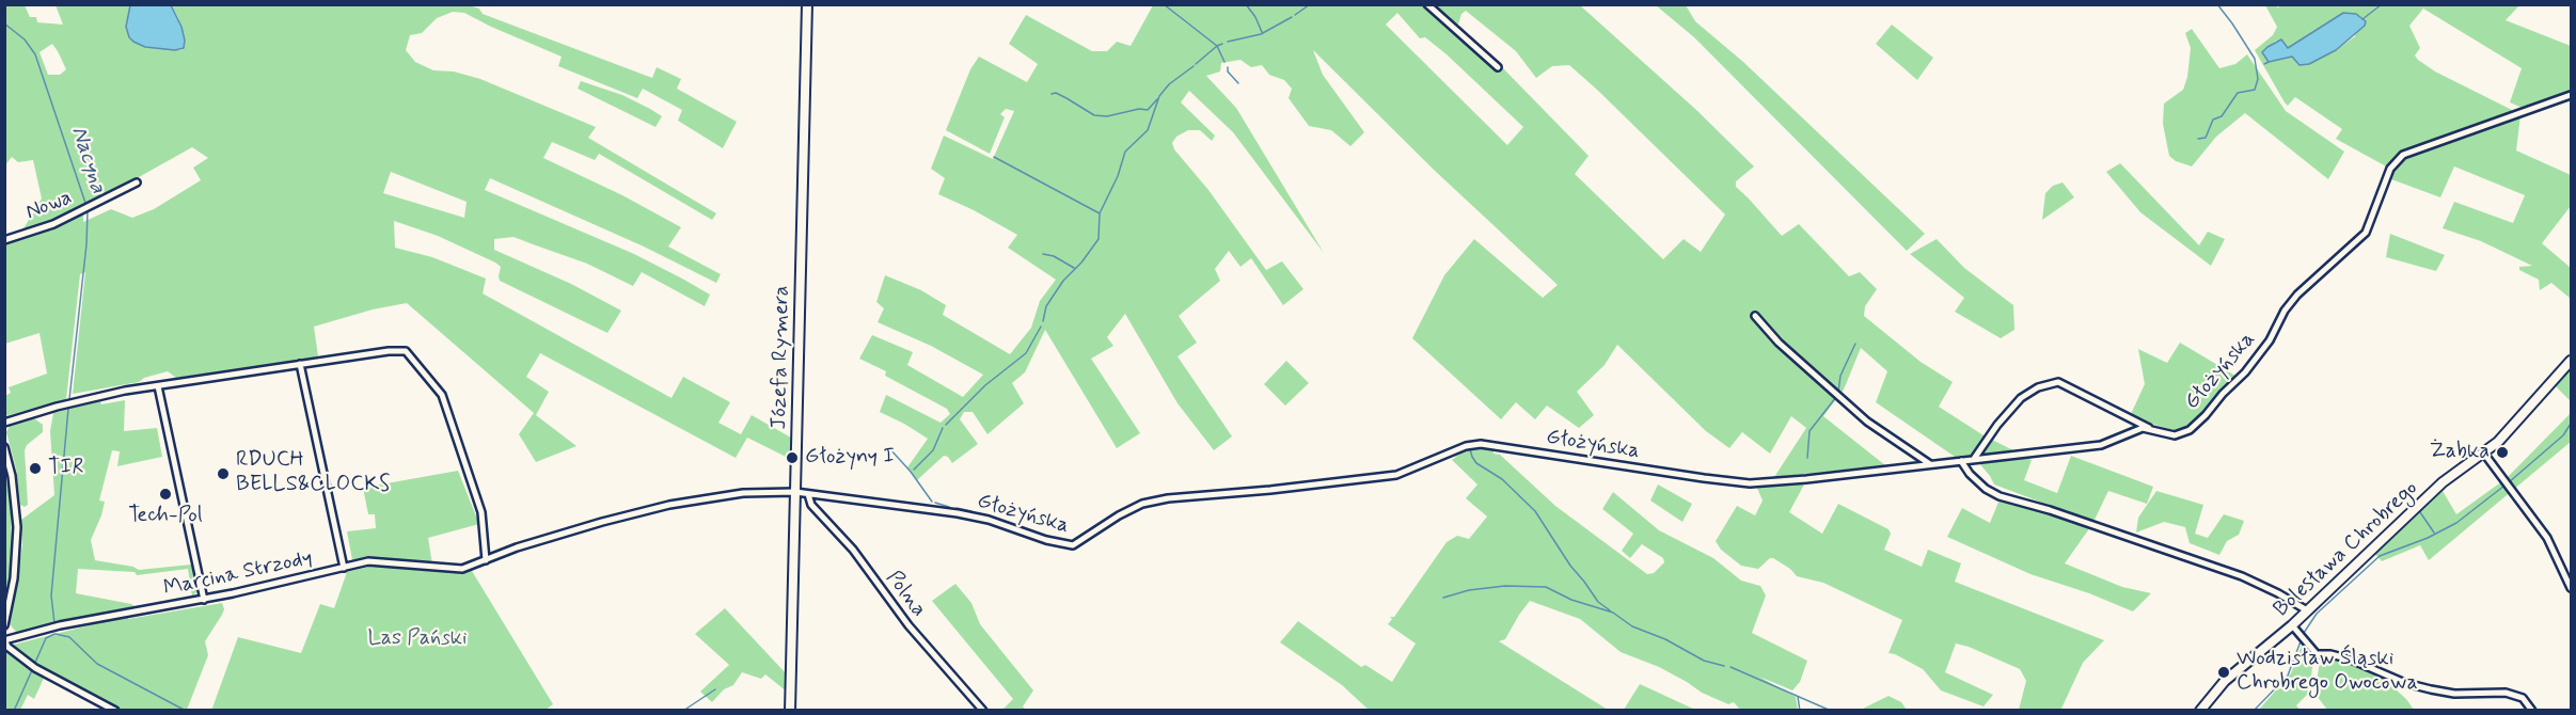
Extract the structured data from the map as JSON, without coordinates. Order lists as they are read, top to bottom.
{
  "streets": {
    "street": [
      "Nowa",
      "Józefa Rymera",
      "Głożyńska",
      "Bolesława Chrobrego",
      "Marcina Strzody",
      "Polna"
    ]
  },
  "crossings": [
    ["Józefa Rymera", "Głożyńska"],
    ["Głożyńska", "Marcina Strzody"],
    ["Głożyńska", "Polna"]
  ],
  "water": ["Nacyna"],
  "parks": ["Las Pański"],
  "places": [
    "Żabka",
    "Głożyny I",
    "TIR",
    "RDUCH BELLS&CLOCKS",
    "Tech-Pol",
    "Wodzisław Śląski Chrobrego Owocowa"
  ]
}
